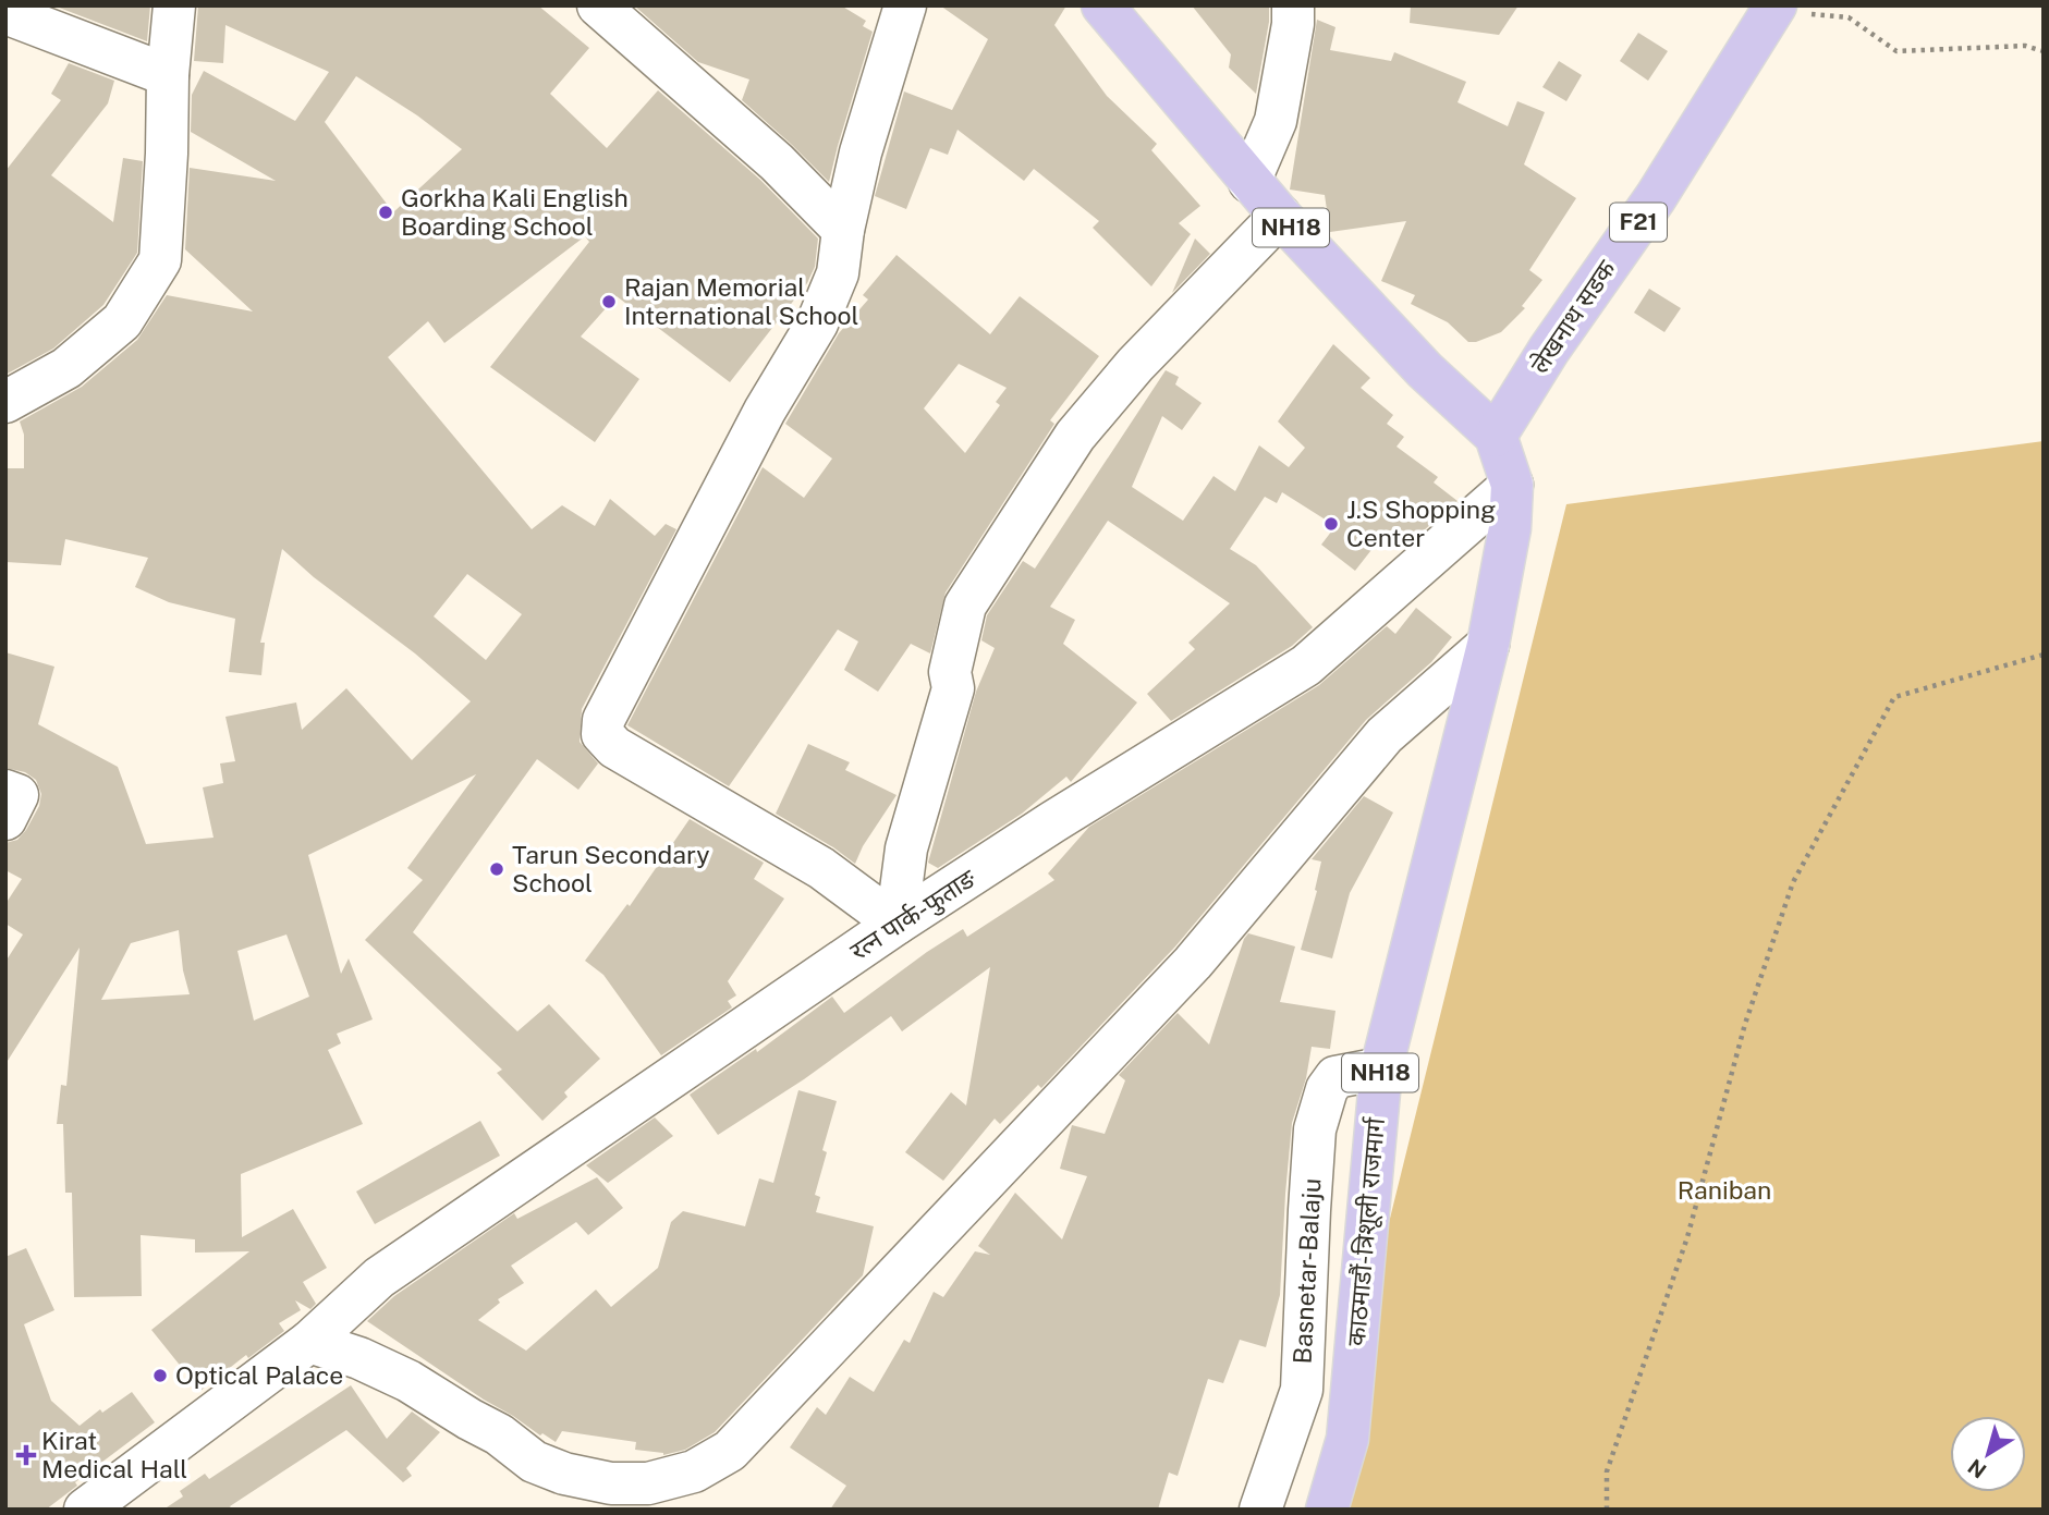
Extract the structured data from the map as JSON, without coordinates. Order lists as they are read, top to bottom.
{
  "streets": {
    "main road": [
      "F21",
      "NH18",
      "लेखनाथ सडक",
      "काठमाडौं-त्रिशूली राजमार्ग"
    ],
    "street": ["रत्न पार्क-फुताङ", "Basnetar-Balaju"]
  },
  "crossings": [
    ["NH18", "लेखनाथ सडक"],
    ["NH18", "रत्न पार्क-फुताङ"],
    ["NH18", "काठमाडौं-त्रिशूली राजमार्ग"],
    ["काठमाडौं-त्रिशूली राजमार्ग", "Basnetar-Balaju"]
  ],
  "parks": ["Raniban"],
  "places": {
    "other": [
      "Gorkha Kali English Boarding School",
      "Rajan Memorial International School",
      "J.S Shopping Center",
      "Tarun Secondary School",
      "Optical Palace"
    ],
    "health": ["Kirat Medical Hall"]
  },
  "north": "bottom left"
}
